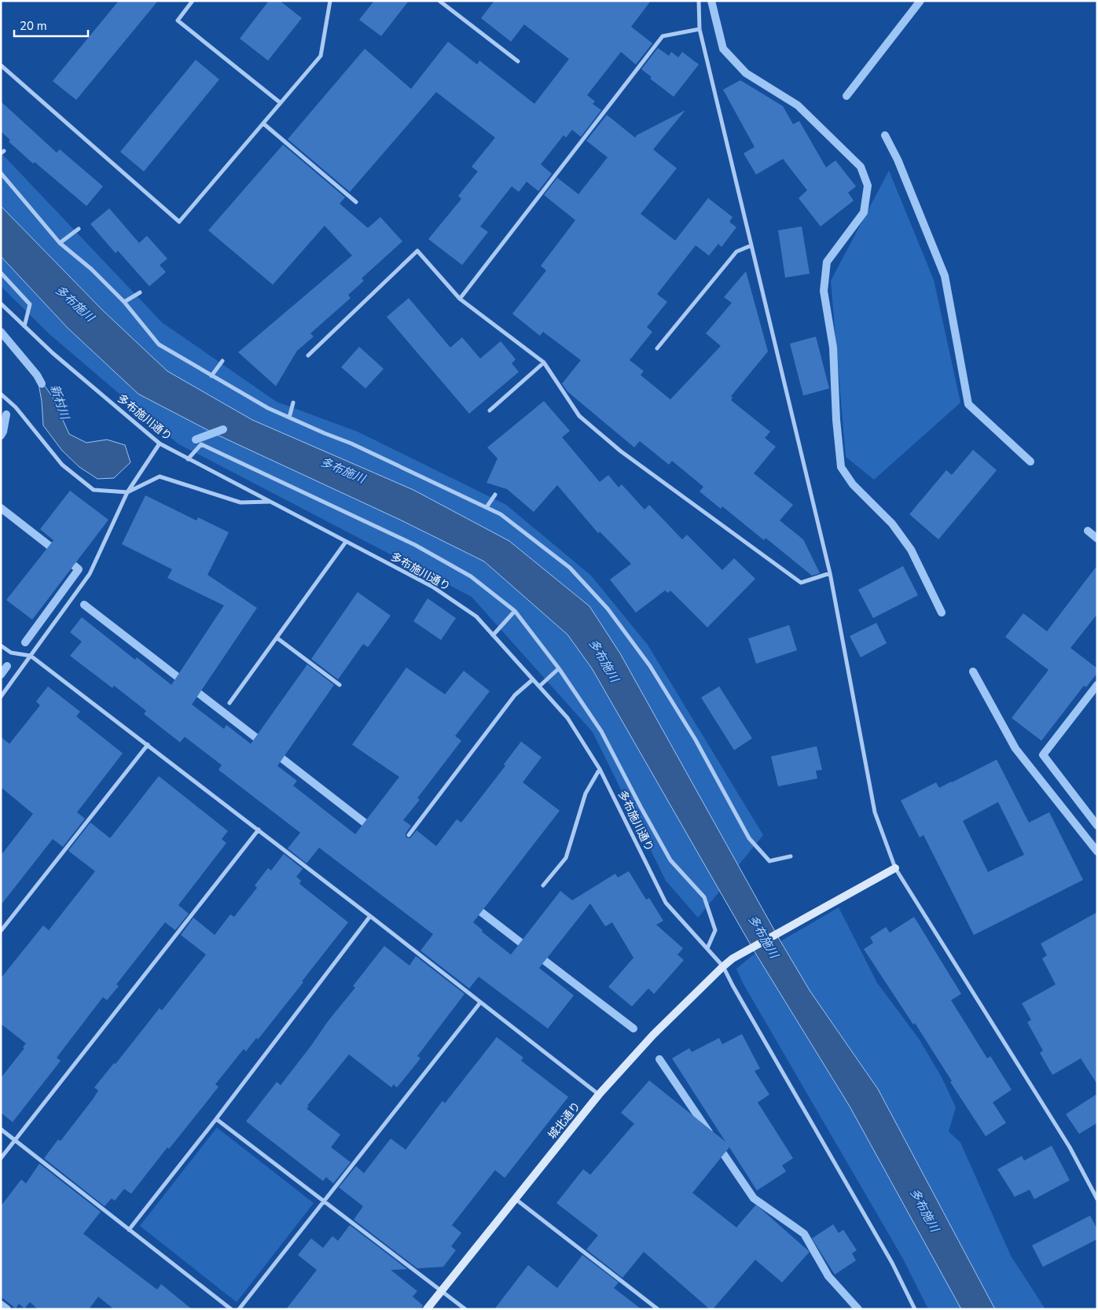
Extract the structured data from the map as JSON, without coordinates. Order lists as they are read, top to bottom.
{
  "streets": {
    "street": ["多布施川通り", "城北通り"]
  },
  "crossings": [
    ["多布施川通り", "城北通り"]
  ],
  "water": ["多布施川", "新村川"],
  "scale_bar": "20 m"
}
